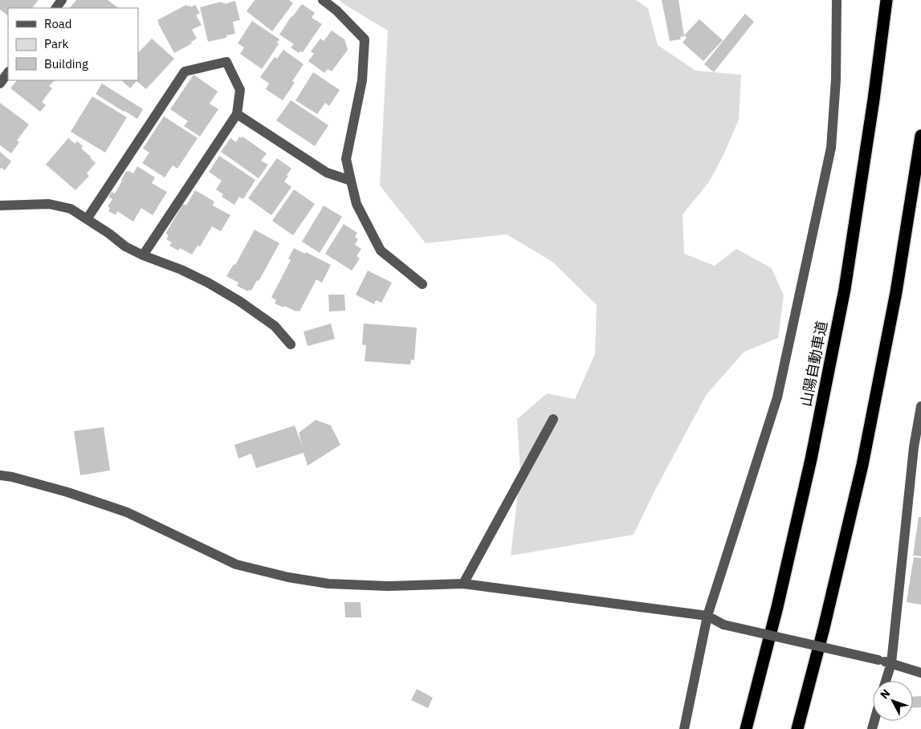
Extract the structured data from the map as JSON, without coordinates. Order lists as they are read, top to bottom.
{
  "streets": {
    "highway": ["山陽自動車道"]
  },
  "legend": ["Road", "Park", "Building"],
  "north": "top left"
}
